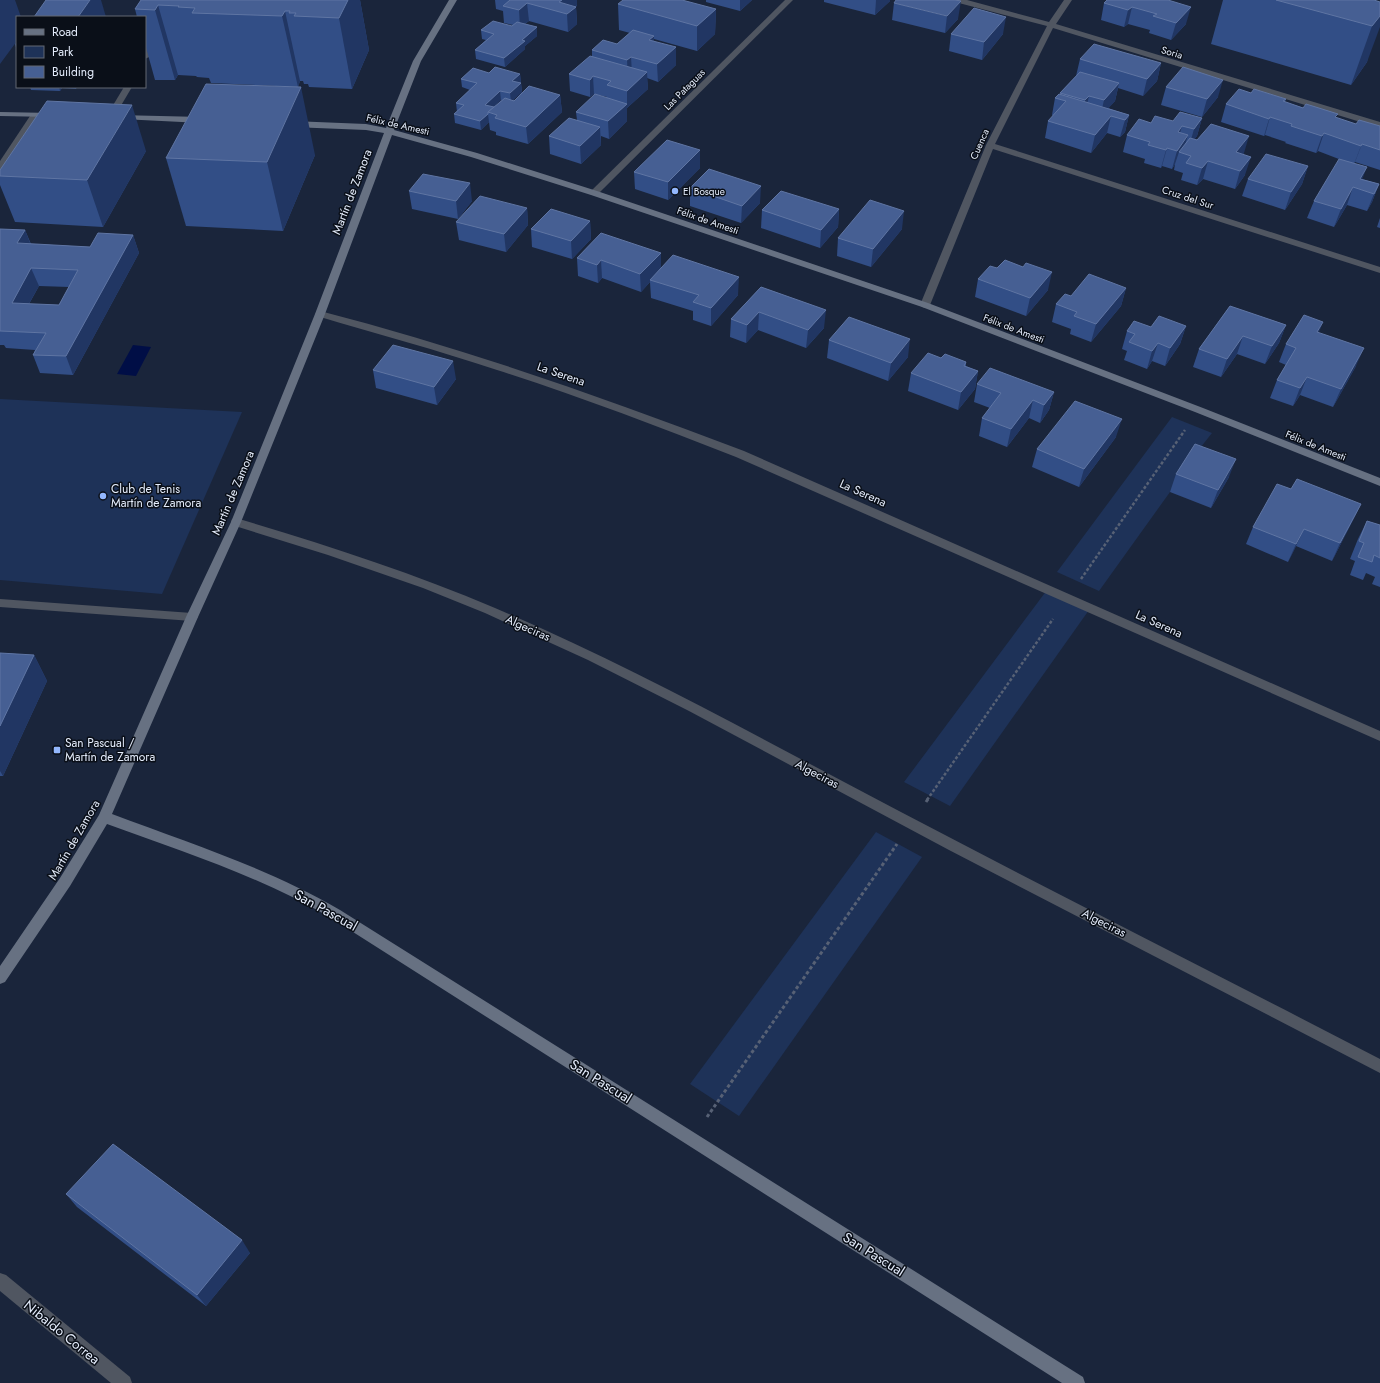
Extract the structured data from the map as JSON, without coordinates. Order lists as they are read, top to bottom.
{
  "streets": {
    "street": [
      "Soria",
      "Las Pataguas",
      "Félix de Amesti",
      "Cuenca",
      "Martín de Zamora",
      "Cruz del Sur",
      "La Serena",
      "Algeciras",
      "San Pascual",
      "Nibaldo Correa"
    ]
  },
  "crossings": [
    ["Soria", "Cuenca"],
    ["Las Pataguas", "Félix de Amesti"],
    ["Félix de Amesti", "Cuenca"],
    ["Félix de Amesti", "Martín de Zamora"],
    ["Cuenca", "Cruz del Sur"],
    ["Martín de Zamora", "La Serena"],
    ["Martín de Zamora", "Algeciras"],
    ["Martín de Zamora", "San Pascual"]
  ],
  "places": {
    "other": ["El Bosque", "Club de Tenis Martín de Zamora"],
    "transit": ["San Pascual / Martín de Zamora"]
  },
  "legend": ["Road", "Park", "Building"]
}
